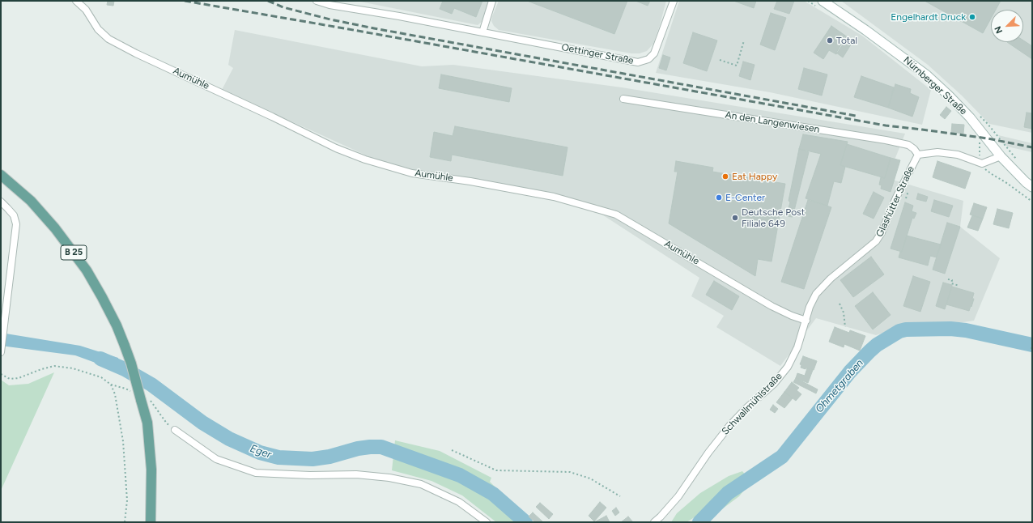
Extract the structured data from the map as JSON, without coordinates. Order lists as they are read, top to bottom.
{
  "streets": {
    "main road": ["Nürnberger Straße", "B 25"],
    "street": [
      "Oettinger Straße",
      "Aumühle",
      "An den Langenwiesen",
      "Glashütter Straße",
      "Schwallmühlstraße"
    ]
  },
  "crossings": [
    ["Aumühle", "Schwallmühlstraße"],
    ["An den Langenwiesen", "Glashütter Straße"],
    ["Glashütter Straße", "Schwallmühlstraße"]
  ],
  "water": ["Ohmetgraben", "Eger"],
  "places": [
    "Engelhardt Druck",
    "Total",
    "Eat Happy",
    "E-Center",
    "Deutsche Post Filiale 649"
  ],
  "north": "bottom left"
}
